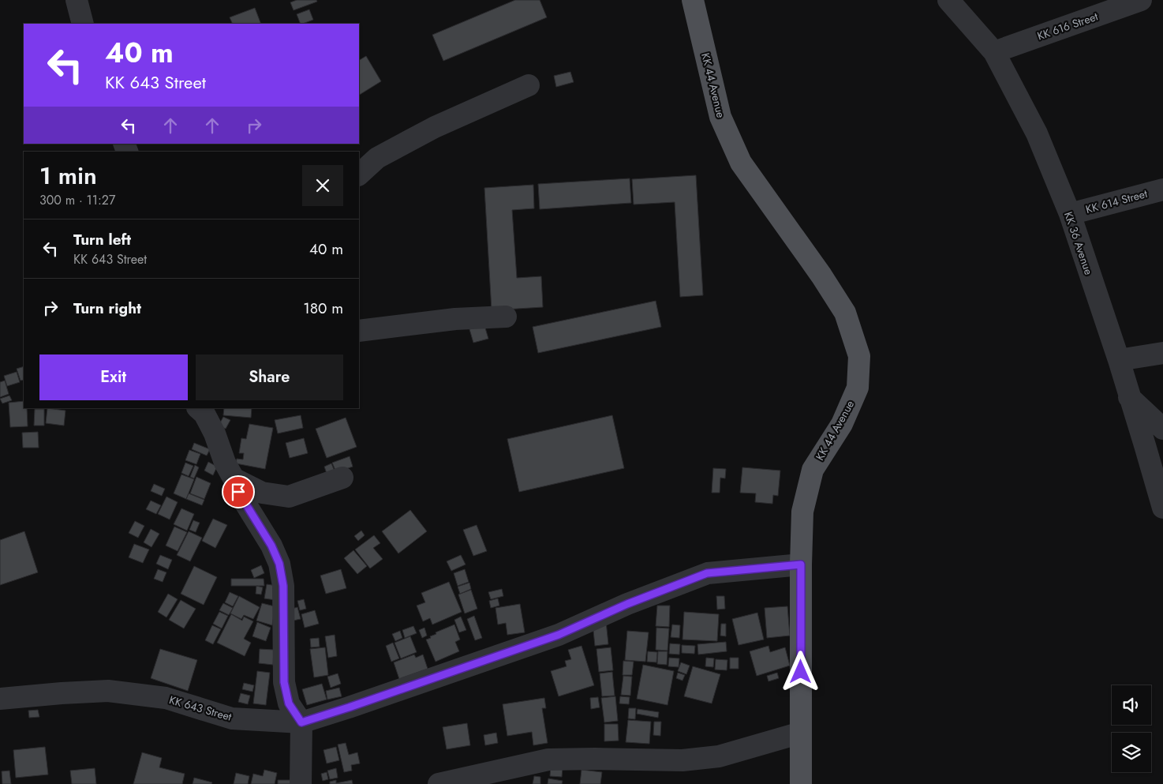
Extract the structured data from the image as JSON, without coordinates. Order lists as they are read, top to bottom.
{
  "streets": {
    "main road": ["KK 44 Avenue"],
    "street": [
      "KK 616 Street",
      "KK 614 Street",
      "KK 36 Avenue",
      "KK 643 Street"
    ]
  },
  "crossings": [
    ["KK 616 Street", "KK 36 Avenue"],
    ["KK 44 Avenue", "KK 643 Street"],
    ["KK 614 Street", "KK 36 Avenue"]
  ],
  "page": {
    "turn": ["40 m", "KK 643 Street"],
    "heading": ["1 min", "300 m · 11:27"],
    "list": [
      {
        "name": "Turn left",
        "note": "KK 643 Street",
        "value": "40 m"
      },
      {
        "name": "Turn right",
        "value": "180 m"
      }
    ],
    "buttons": ["Exit", "Share"]
  }
}
